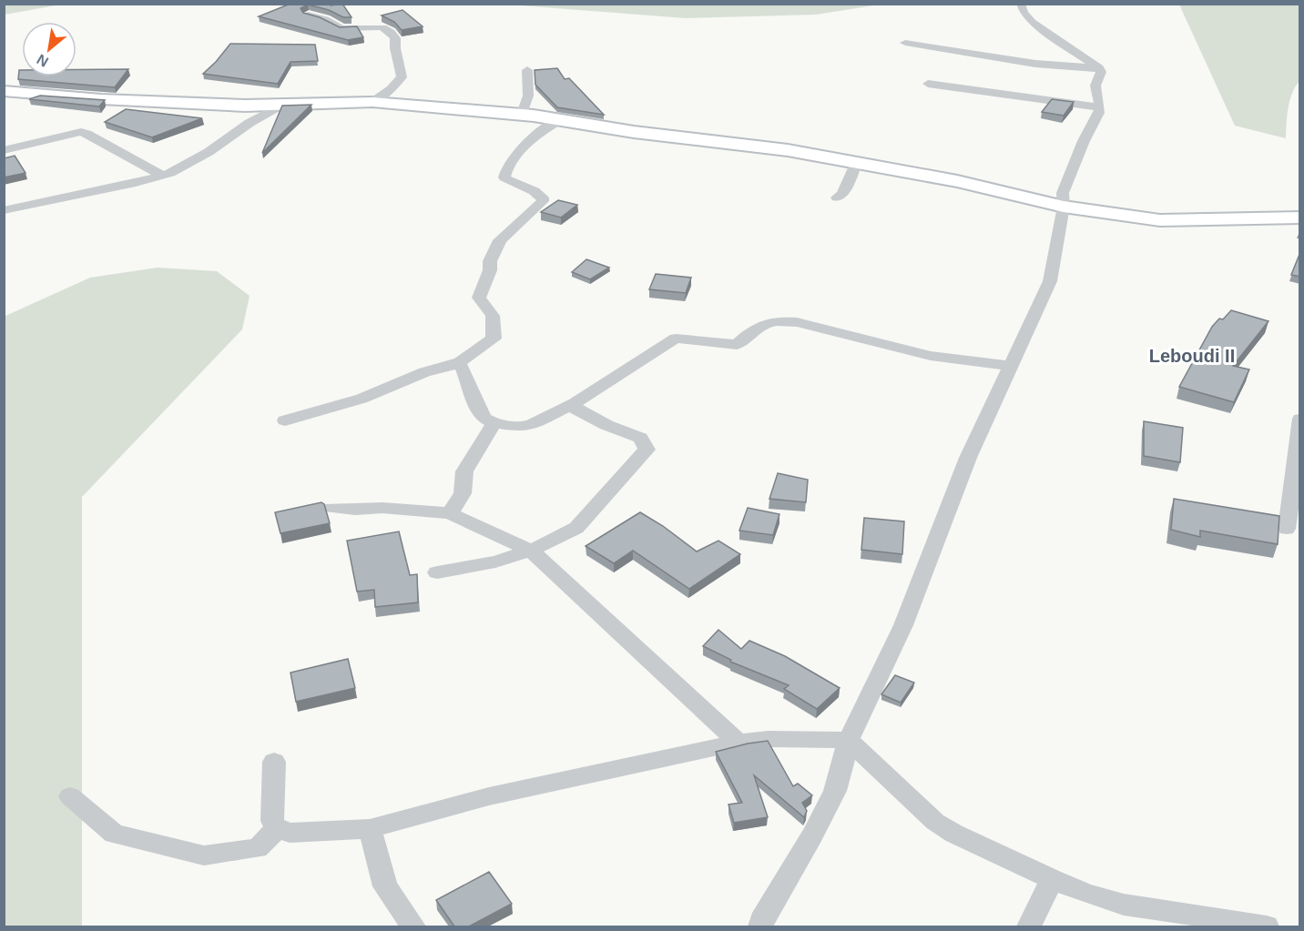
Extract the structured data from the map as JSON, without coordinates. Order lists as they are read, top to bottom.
{
  "districts": ["Leboudi II"],
  "north": "bottom left"
}
